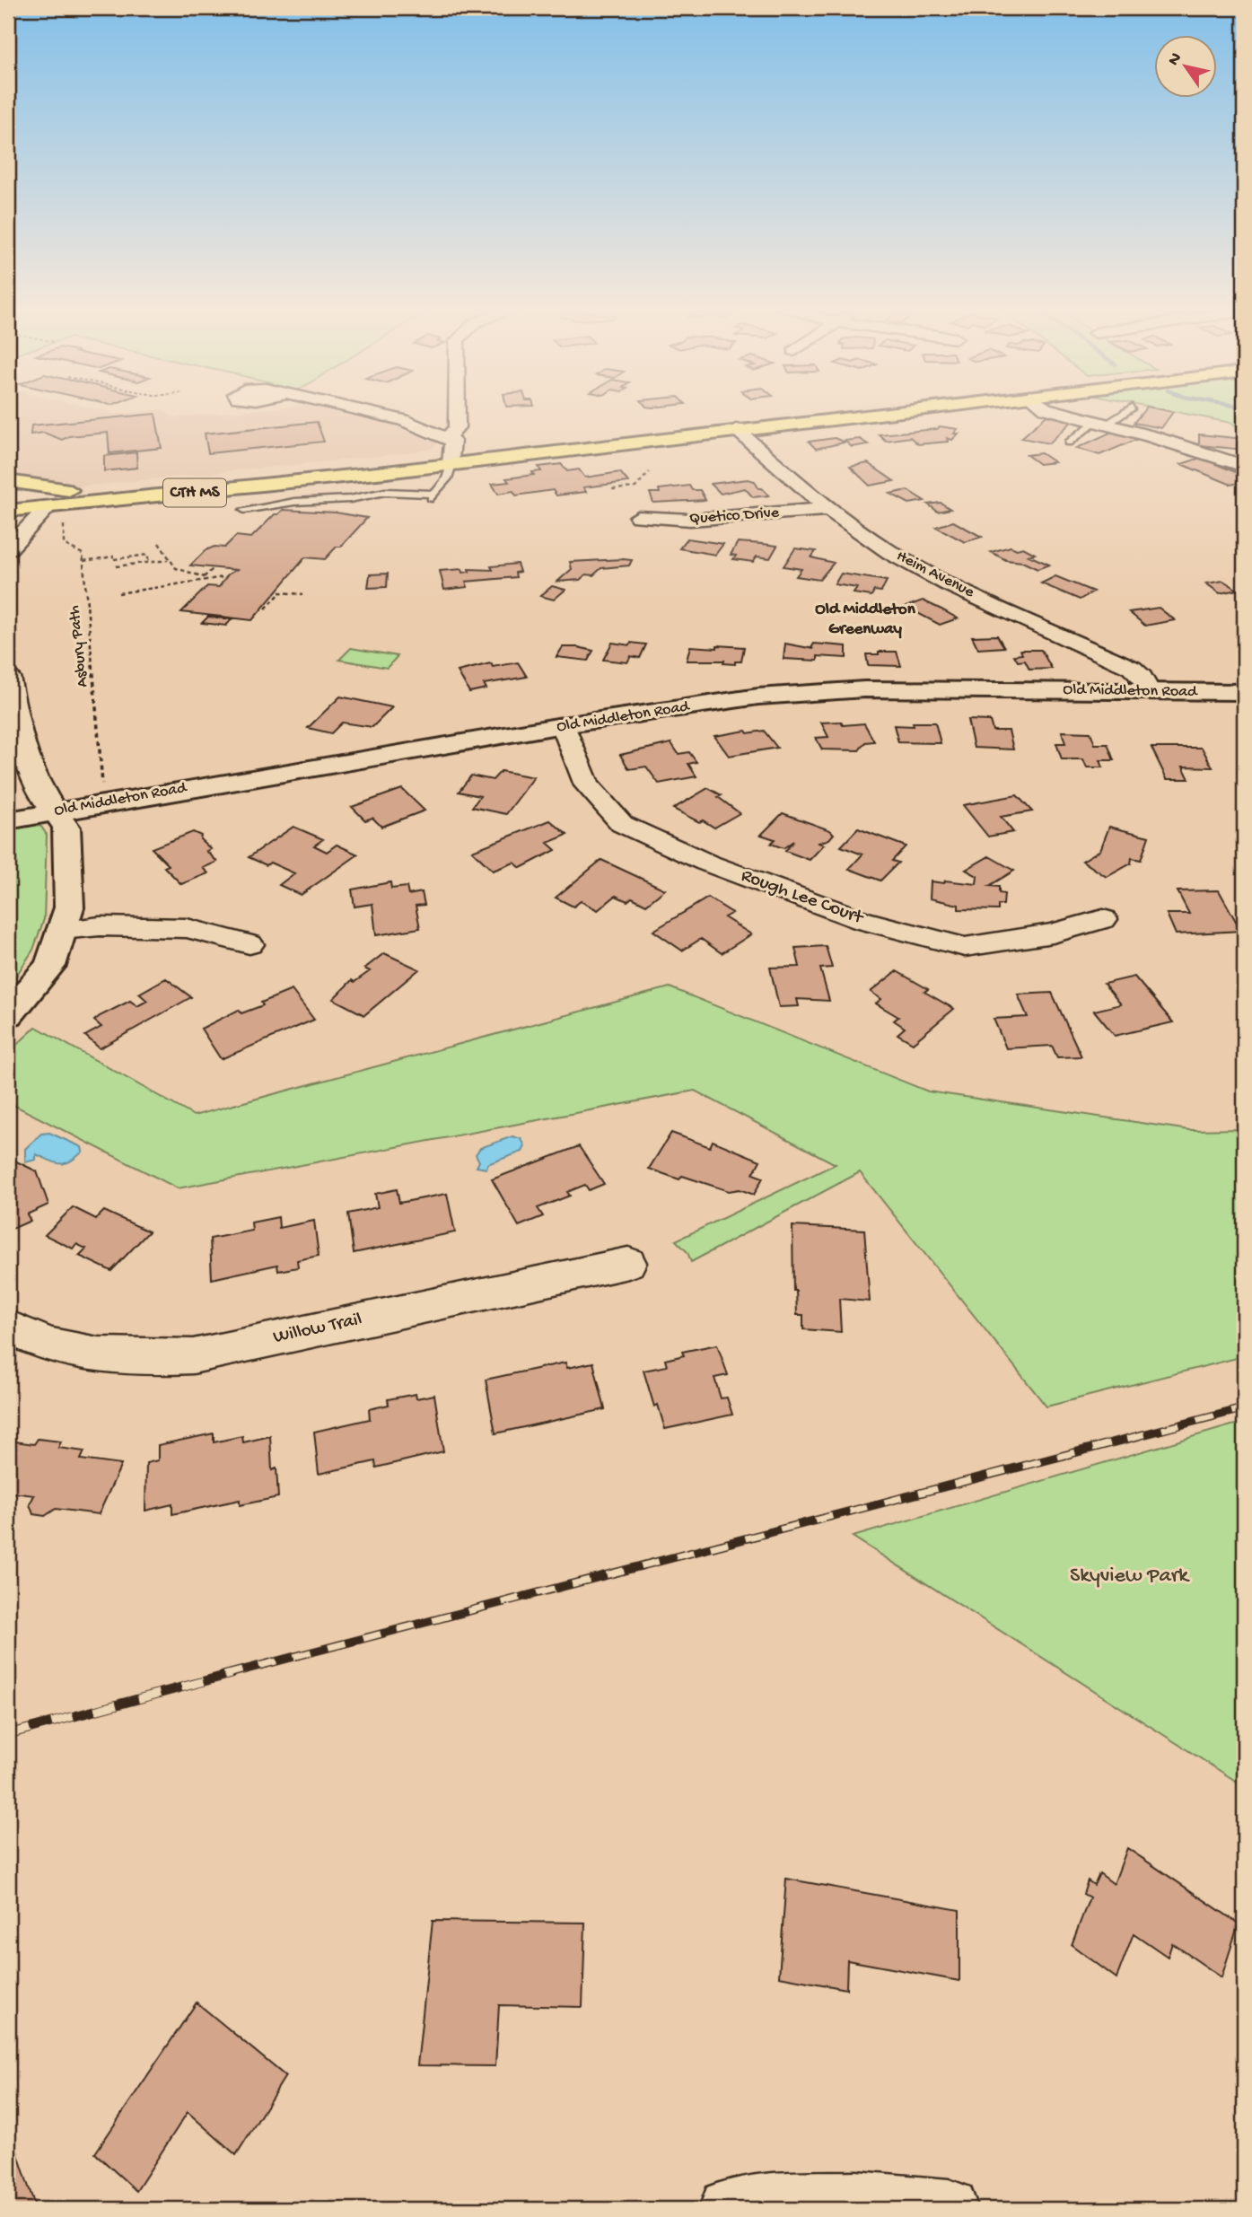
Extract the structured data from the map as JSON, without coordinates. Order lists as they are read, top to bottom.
{
  "streets": {
    "main road": ["CTH MS"],
    "street": [
      "Quetico Drive",
      "Heim Avenue",
      "Old Middleton Road",
      "Rough Lee Court",
      "Willow Trail"
    ],
    "path": ["Asbury Path"]
  },
  "crossings": [
    ["CTH MS", "Heim Avenue"],
    ["Quetico Drive", "Heim Avenue"],
    ["Heim Avenue", "Old Middleton Road"],
    ["Old Middleton Road", "Rough Lee Court"]
  ],
  "districts": ["Old Middleton Greenway"],
  "parks": ["Skyview Park"],
  "north": "top left"
}
